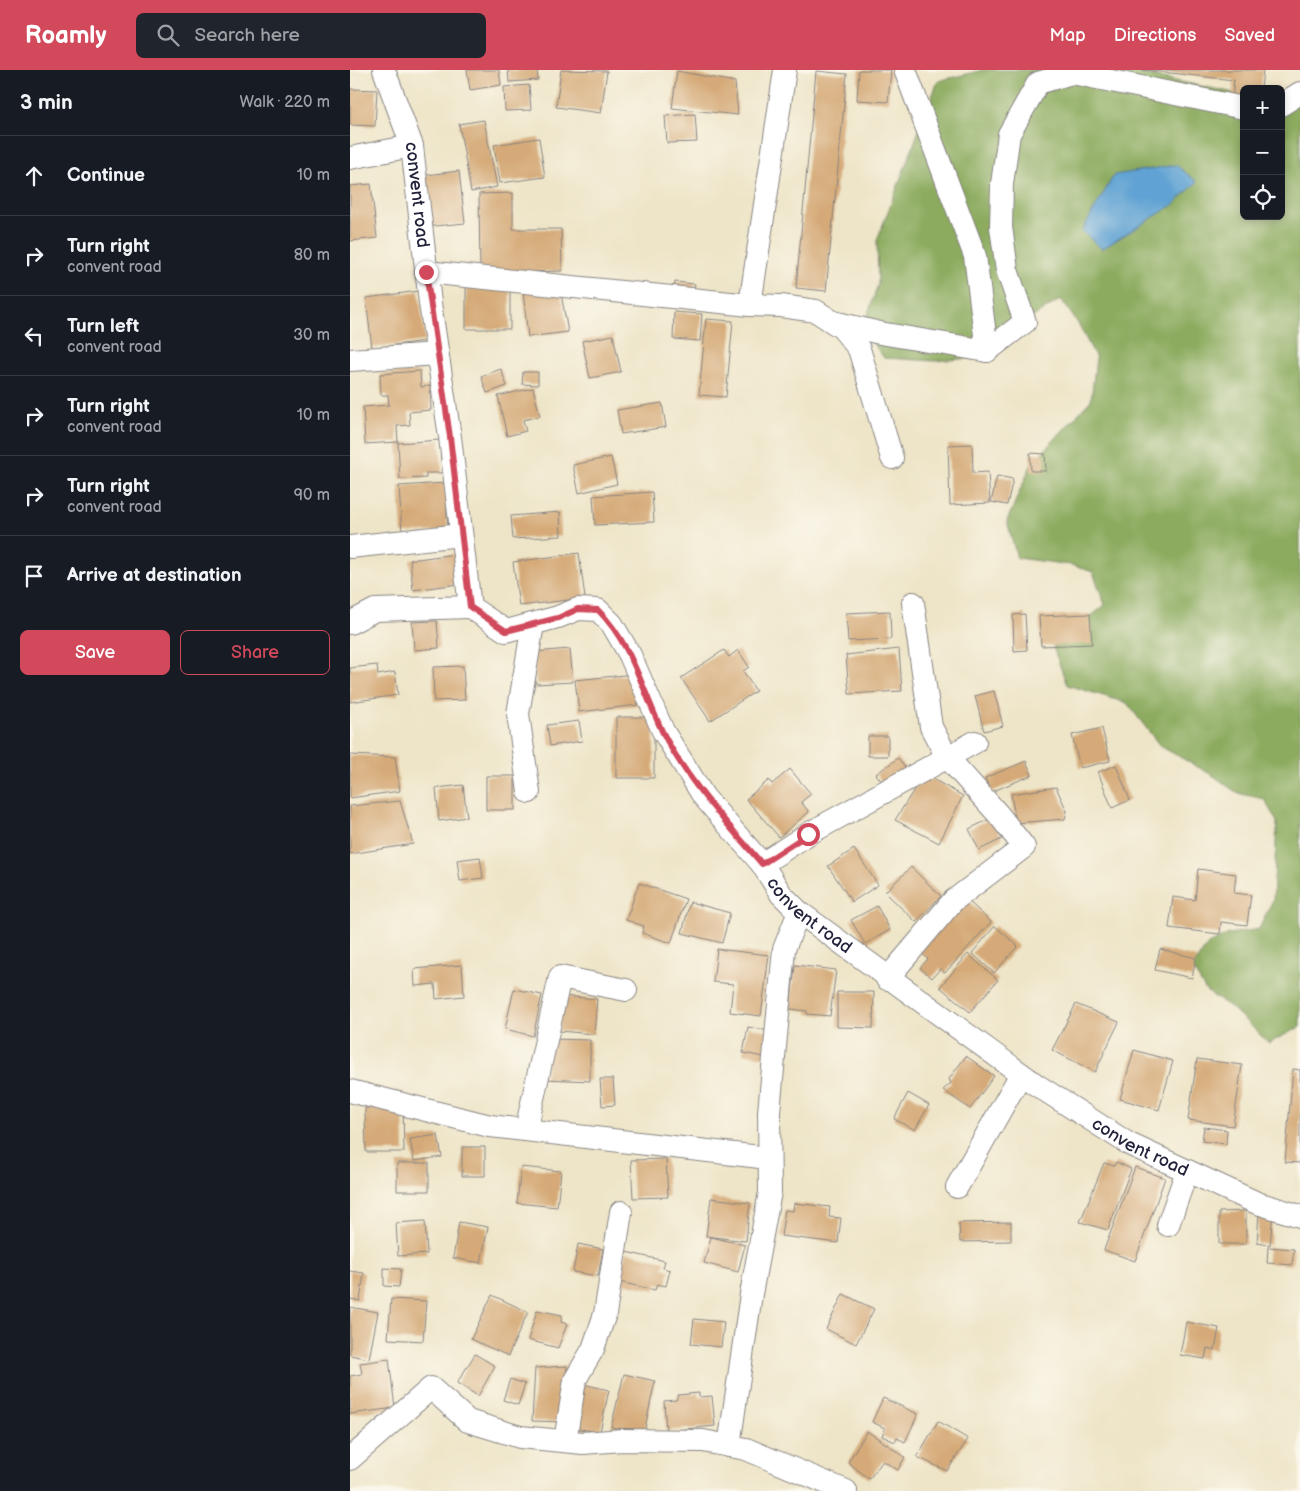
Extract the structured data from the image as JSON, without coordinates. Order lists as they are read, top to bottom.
{
  "streets": {
    "street": ["convent road"]
  },
  "page": {
    "header": "Roamly",
    "search": "Search here",
    "nav": ["Map", "Directions", "Saved"],
    "heading": ["3 min", "Walk · 220 m"],
    "map_buttons": ["+", "−"],
    "list": [
      ["Continue", "10 m"],
      ["Turn right", "convent road", "80 m"],
      ["Turn left", "convent road", "30 m"],
      ["Turn right", "convent road", "10 m"],
      ["Turn right", "convent road", "90 m"],
      "Arrive at destination"
    ],
    "buttons": ["Save", "Share"]
  }
}
